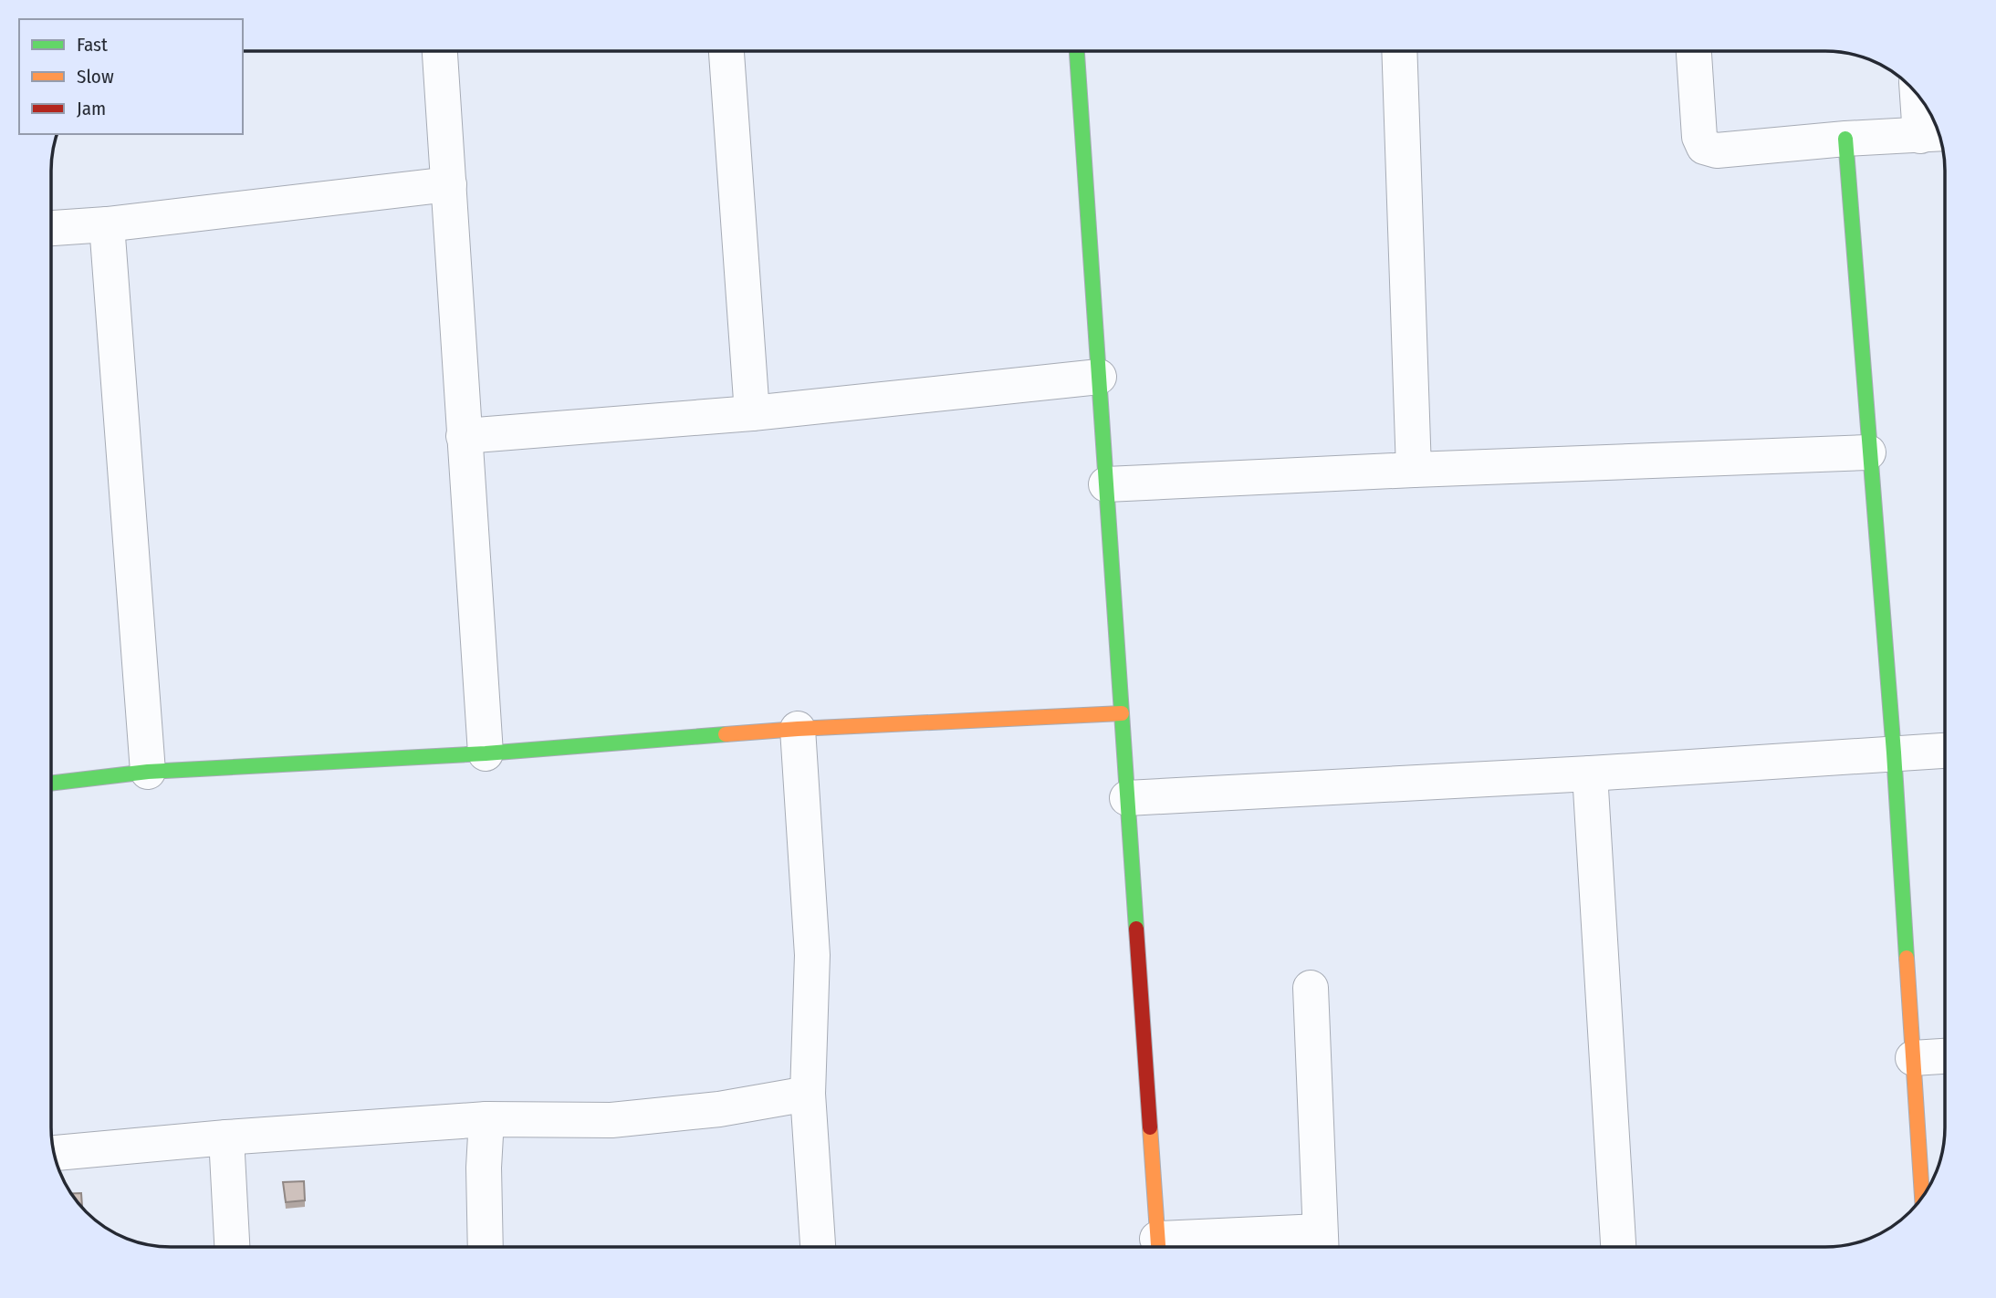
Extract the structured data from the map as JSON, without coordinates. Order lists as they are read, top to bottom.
{
  "legend": ["Fast", "Slow", "Jam"]
}
